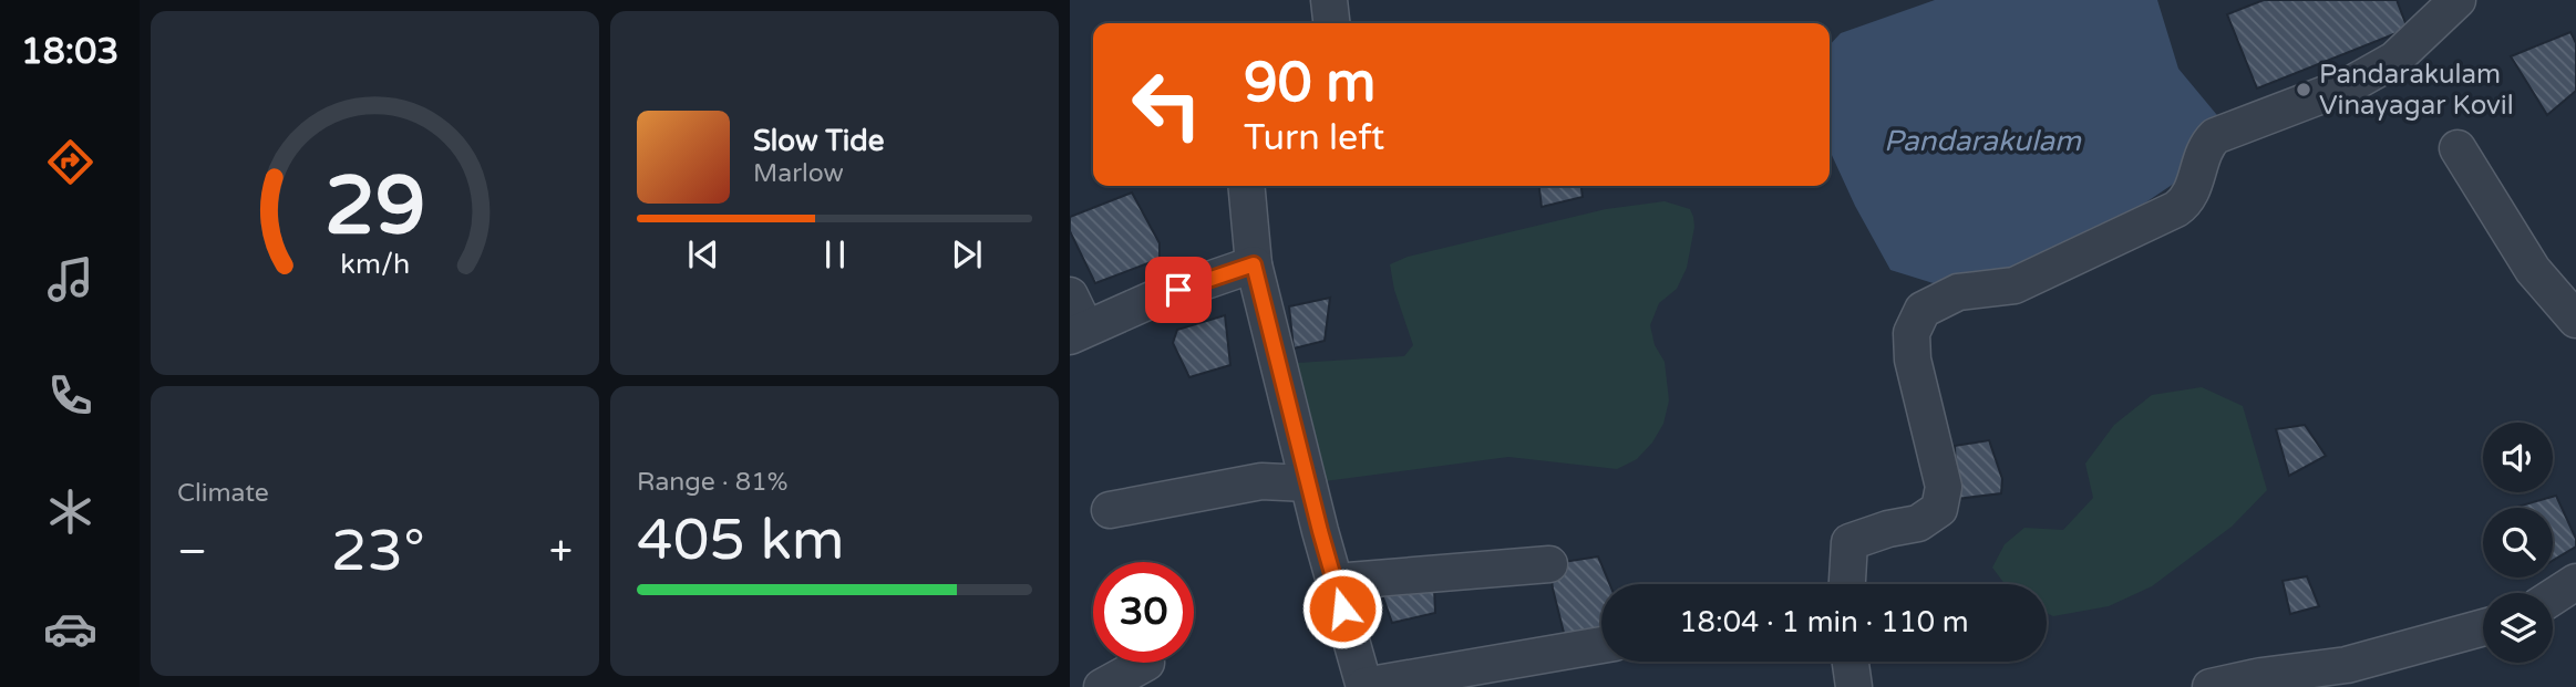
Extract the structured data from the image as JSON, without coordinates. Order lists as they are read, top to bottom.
{
  "water": ["Pandarakulam"],
  "places": ["Pandarakulam Vinayagar Kovil"],
  "page": {
    "tabs": "18:03",
    "turn": ["90 m", "Turn left"],
    "song": ["Slow Tide", "Marlow"],
    "tile": [
      "Climate",
      ["Range · 81%", "405 km"]
    ],
    "heat": ["−", "23°", "+"],
    "limit": "30",
    "trip": "18:04 · 1 min · 110 m",
    "gauge": ["29", "km/h"]
  }
}
